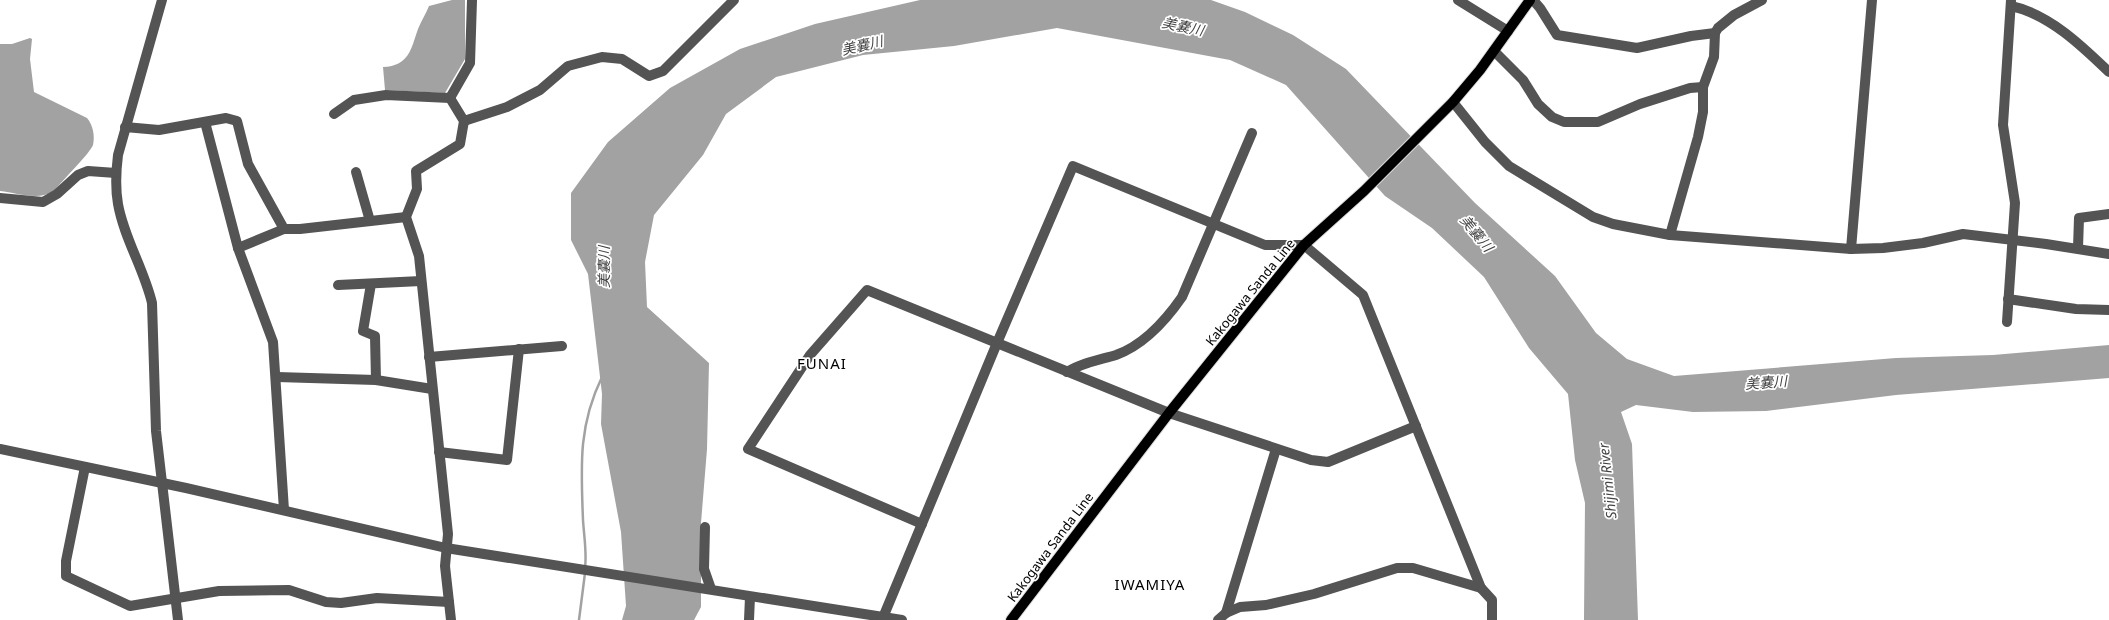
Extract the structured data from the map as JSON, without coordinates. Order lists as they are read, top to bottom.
{
  "streets": {
    "main road": ["Kakogawa Sanda Line"]
  },
  "districts": ["FUNAI", "IWAMIYA"],
  "water": ["美嚢川", "Shijimi River"]
}
